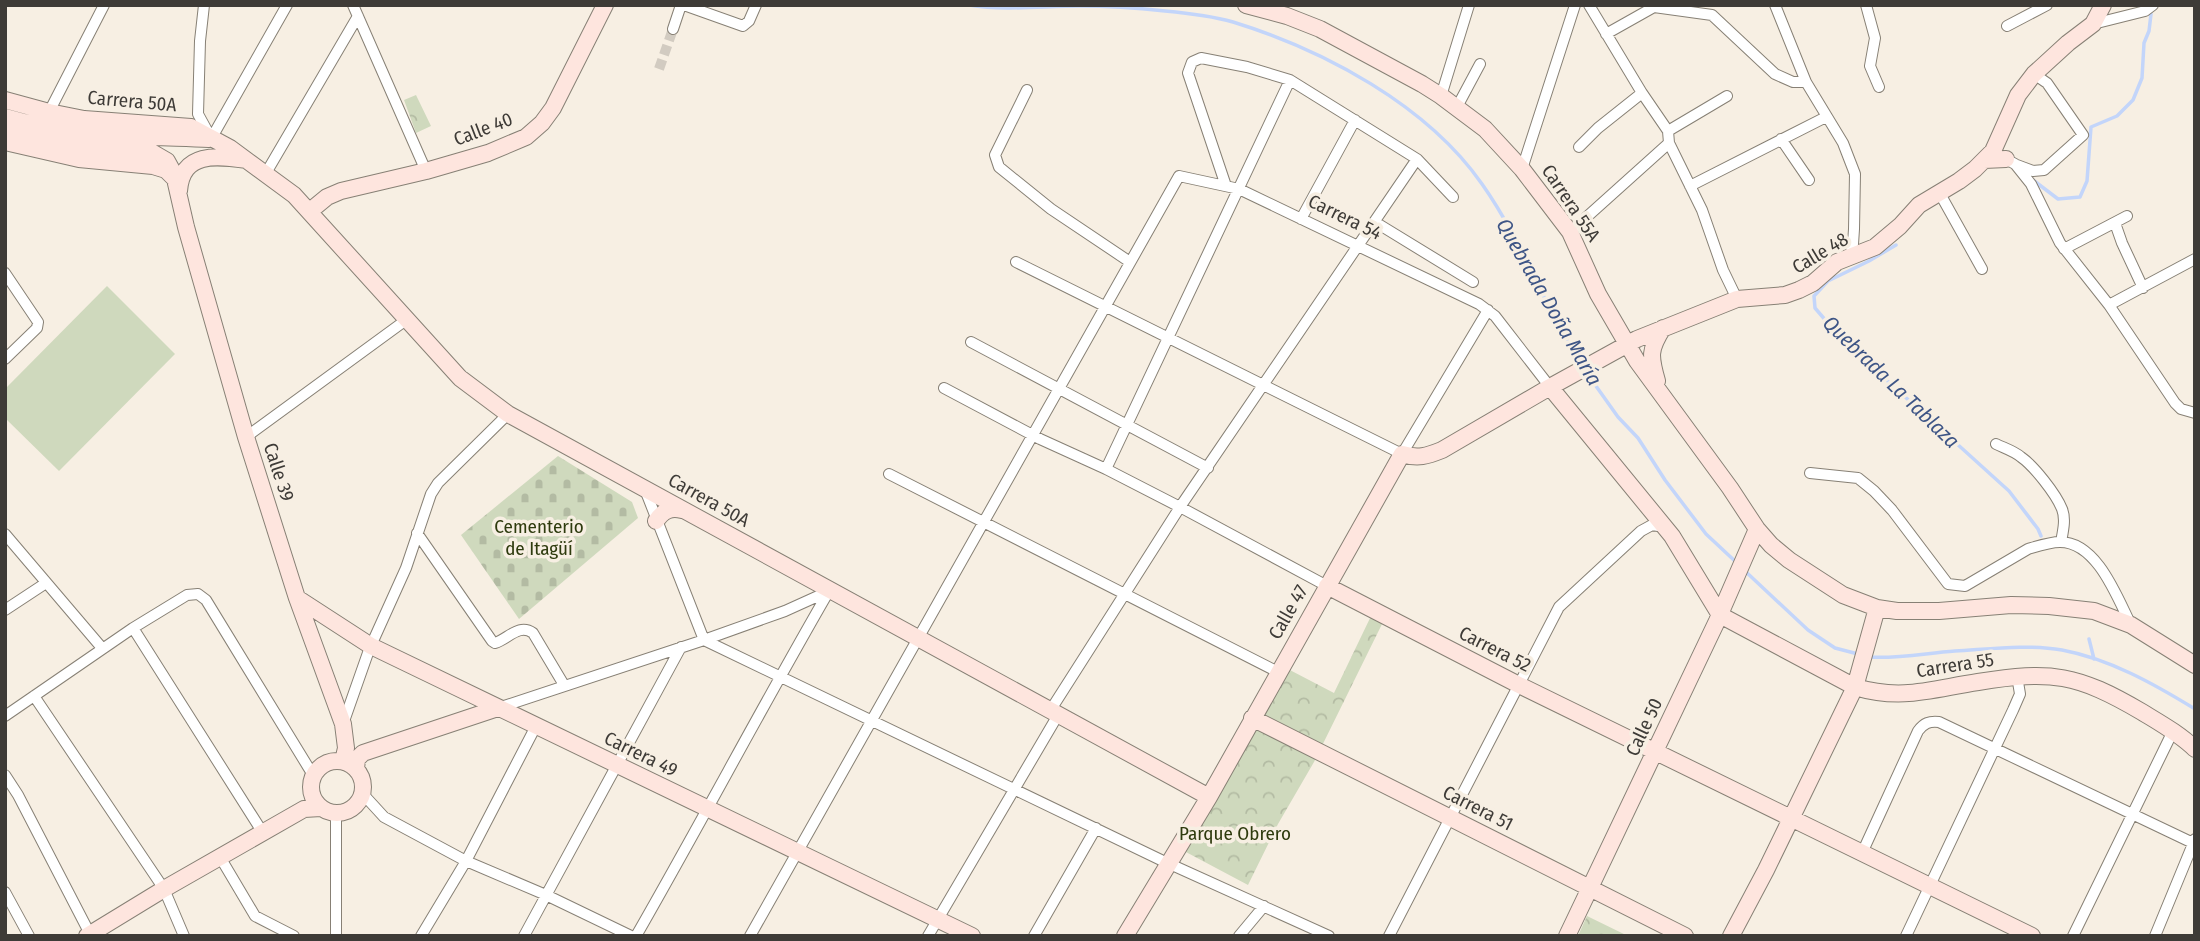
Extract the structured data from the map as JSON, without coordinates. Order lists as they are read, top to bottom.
{
  "streets": {
    "street": [
      "Carrera 50A",
      "Calle 40",
      "Carrera 55A",
      "Carrera 54",
      "Calle 48",
      "Calle 39",
      "Calle 47",
      "Carrera 52",
      "Carrera 55",
      "Calle 50",
      "Carrera 49",
      "Carrera 51"
    ]
  },
  "crossings": [
    ["Carrera 50A", "Calle 40"],
    ["Carrera 50A", "Calle 47"],
    ["Carrera 55A", "Calle 48"],
    ["Carrera 55A", "Calle 50"],
    ["Carrera 54", "Calle 47"],
    ["Calle 48", "Calle 47"],
    ["Calle 39", "Carrera 49"],
    ["Calle 47", "Carrera 52"],
    ["Calle 47", "Carrera 51"],
    ["Carrera 52", "Calle 50"],
    ["Carrera 55", "Calle 50"],
    ["Calle 50", "Carrera 51"]
  ],
  "water": ["Quebrada Doña María", "Quebrada La Tablaza"],
  "parks": ["Cementerio de Itagüí", "Parque Obrero"]
}
